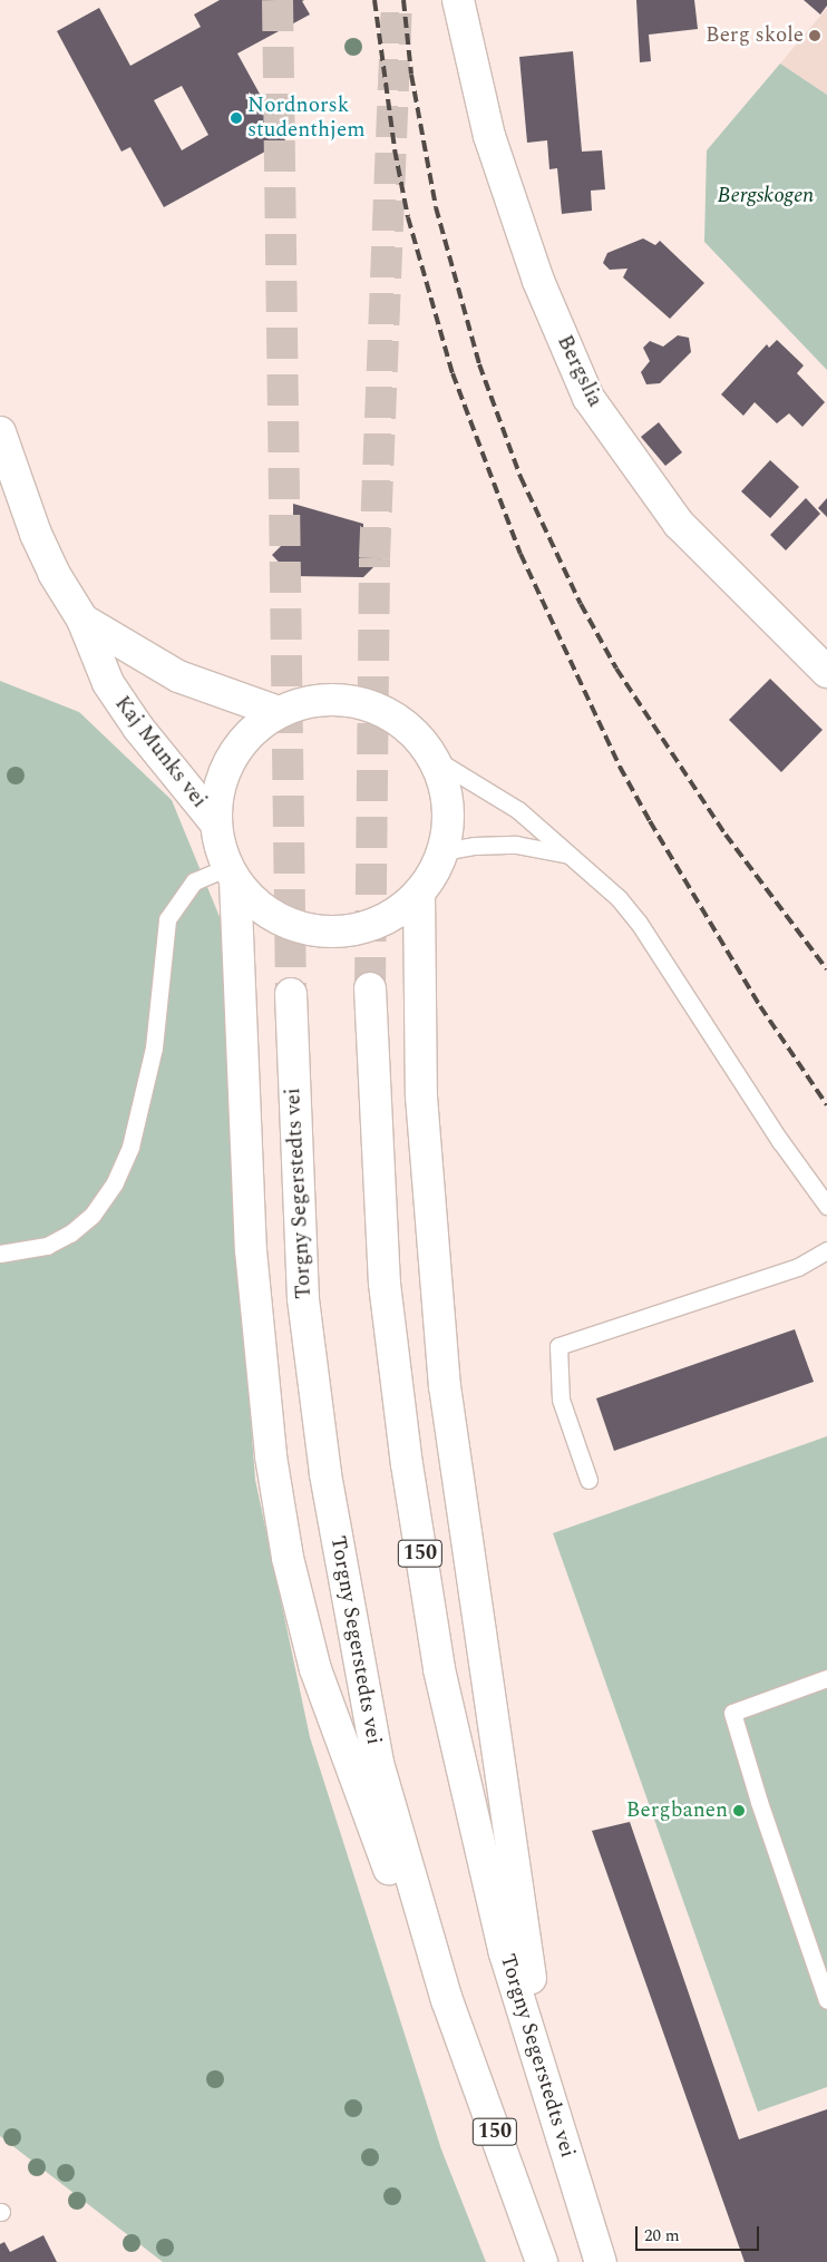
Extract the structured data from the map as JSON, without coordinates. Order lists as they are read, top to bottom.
{
  "streets": {
    "main road": [
      "Bergslia",
      "Kaj Munks vei",
      "Torgny Segerstedts vei",
      "150"
    ]
  },
  "parks": ["Bergskogen"],
  "places": ["Berg skole", "Nordnorsk studenthjem", "Bergbanen"],
  "scale_bar": "20 m"
}
